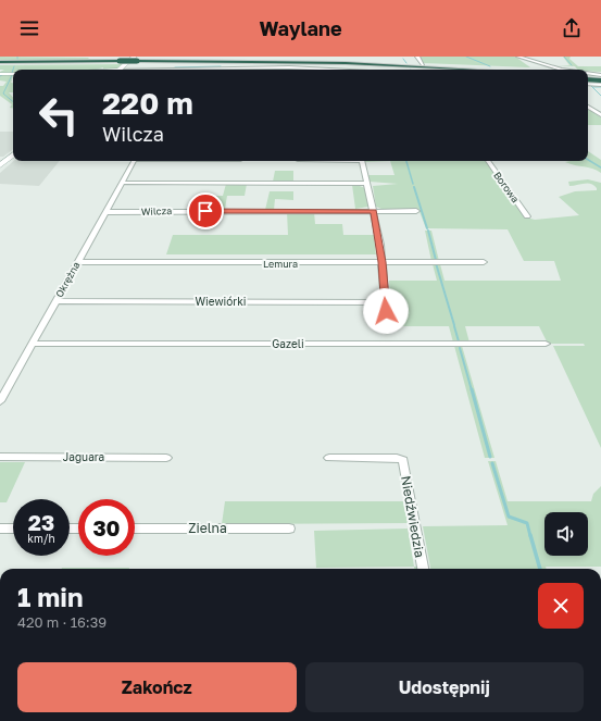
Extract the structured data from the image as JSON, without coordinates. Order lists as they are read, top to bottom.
{
  "streets": {
    "street": [
      "Borowa",
      "Wilcza",
      "Lemura",
      "Okrężna",
      "Wiewiórki",
      "Gazeli",
      "Jaguara",
      "Niedźwiedzia",
      "Zielna"
    ]
  },
  "crossings": [
    ["Wilcza", "Okrężna"],
    ["Lemura", "Okrężna"],
    ["Okrężna", "Wiewiórki"],
    ["Okrężna", "Gazeli"]
  ],
  "page": {
    "header": "Waylane",
    "turn": ["220 m", "Wilcza"],
    "speed": "23 km/h",
    "limit": "30",
    "heading": ["1 min", "420 m · 16:39"],
    "buttons": ["Zakończ", "Udostępnij"]
  }
}
